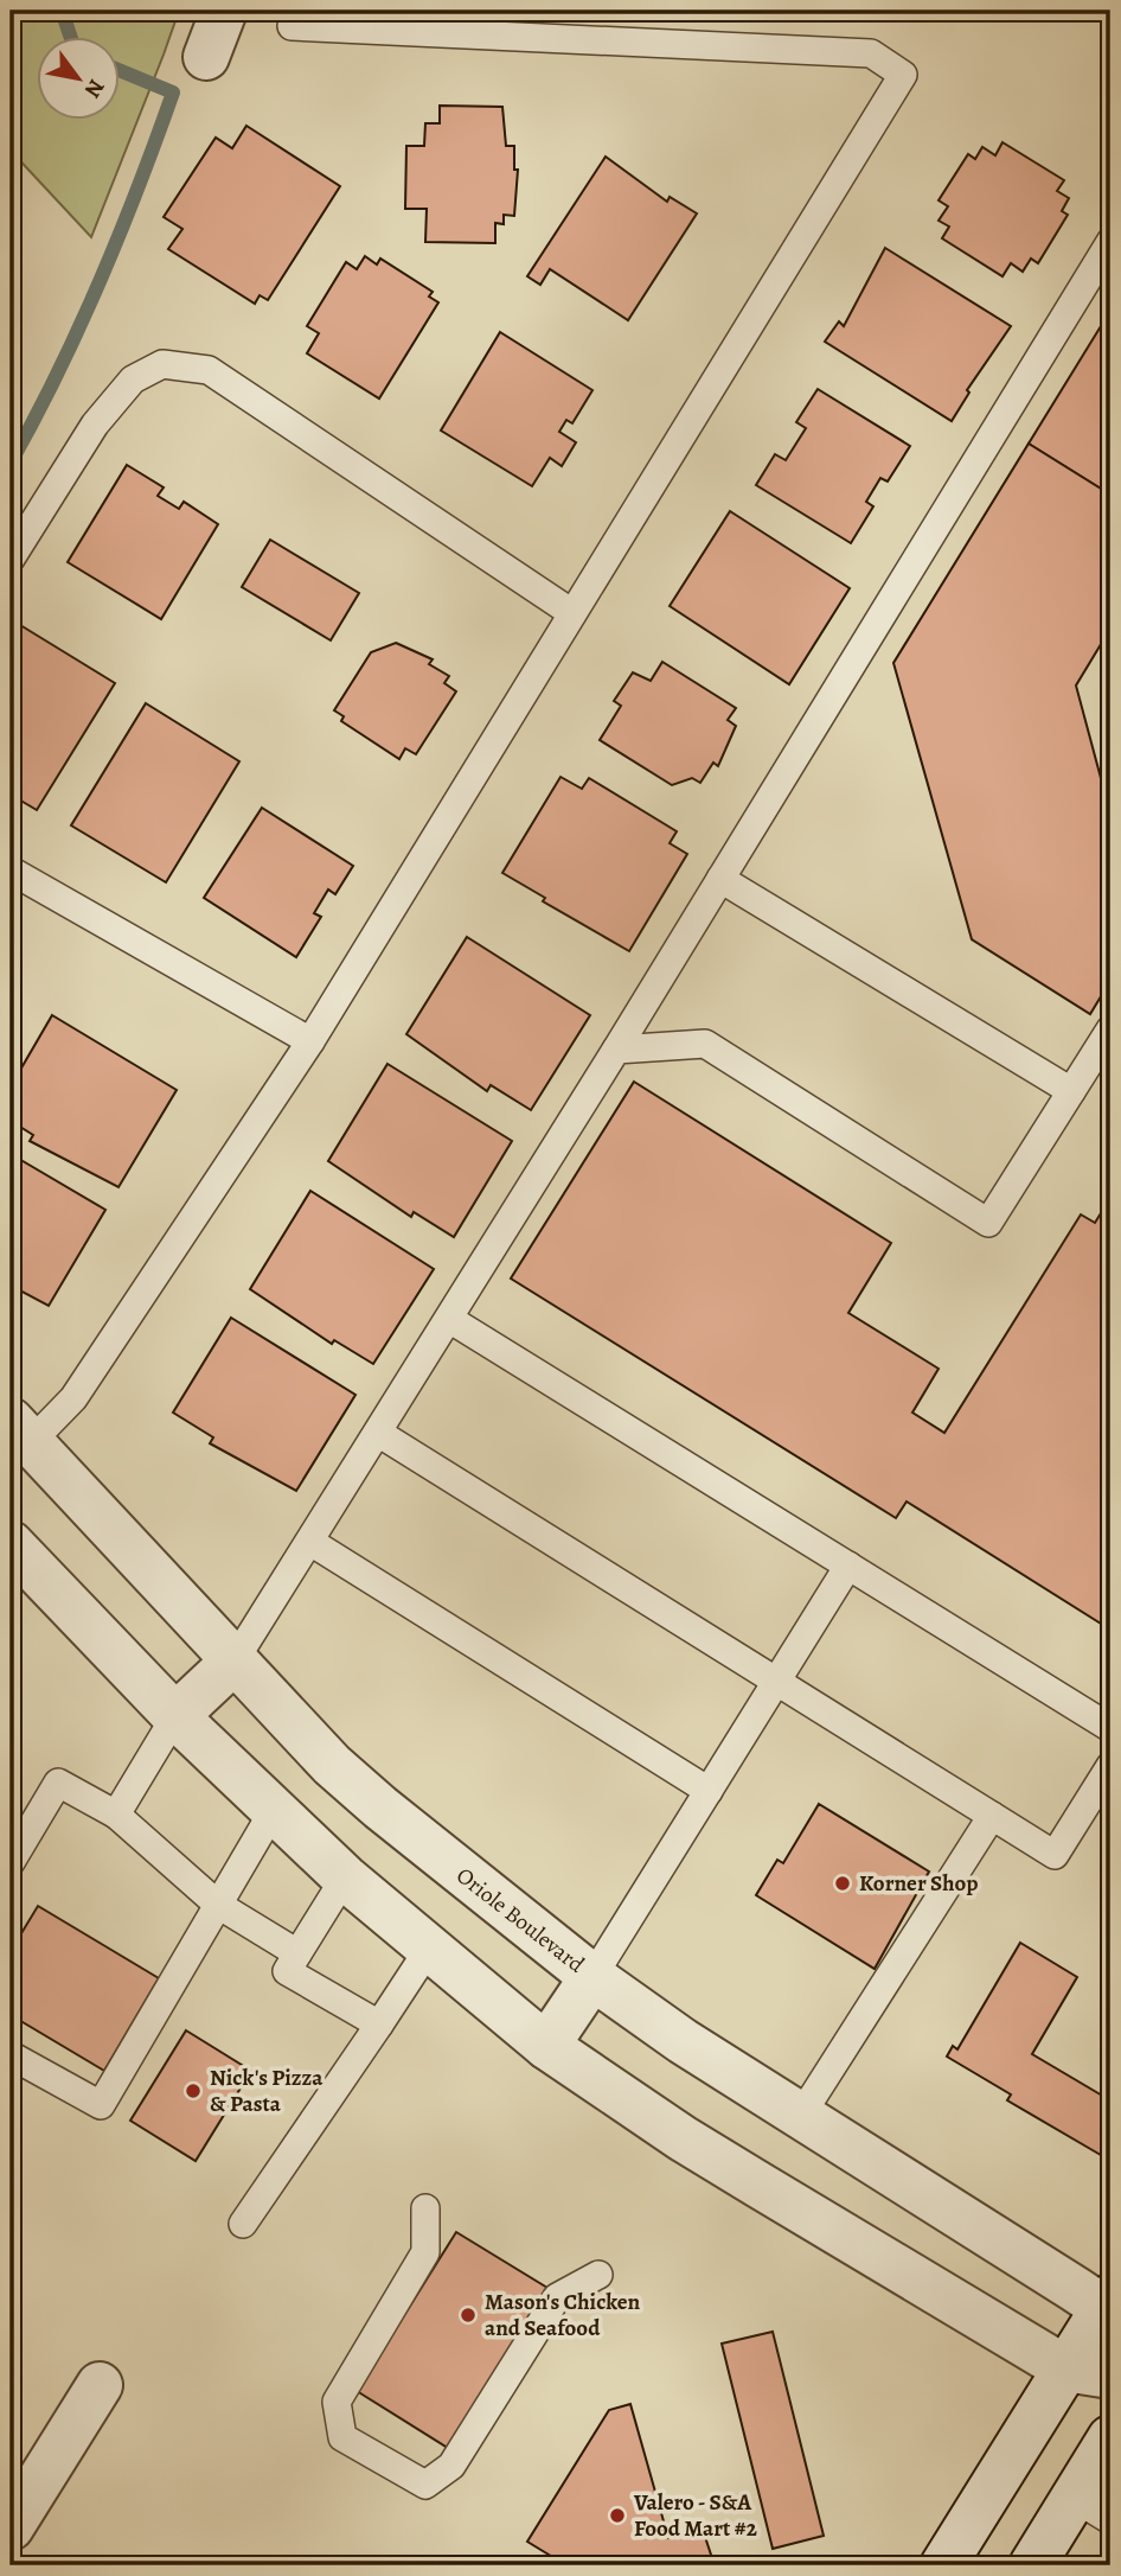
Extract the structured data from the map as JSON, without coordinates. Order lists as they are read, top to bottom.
{
  "streets": {
    "street": ["Oriole Boulevard"]
  },
  "places": [
    "Korner Shop",
    "Nick's Pizza & Pasta",
    "Mason's Chicken and Seafood",
    "Valero - S&A Food Mart #2"
  ],
  "north": "bottom right"
}
